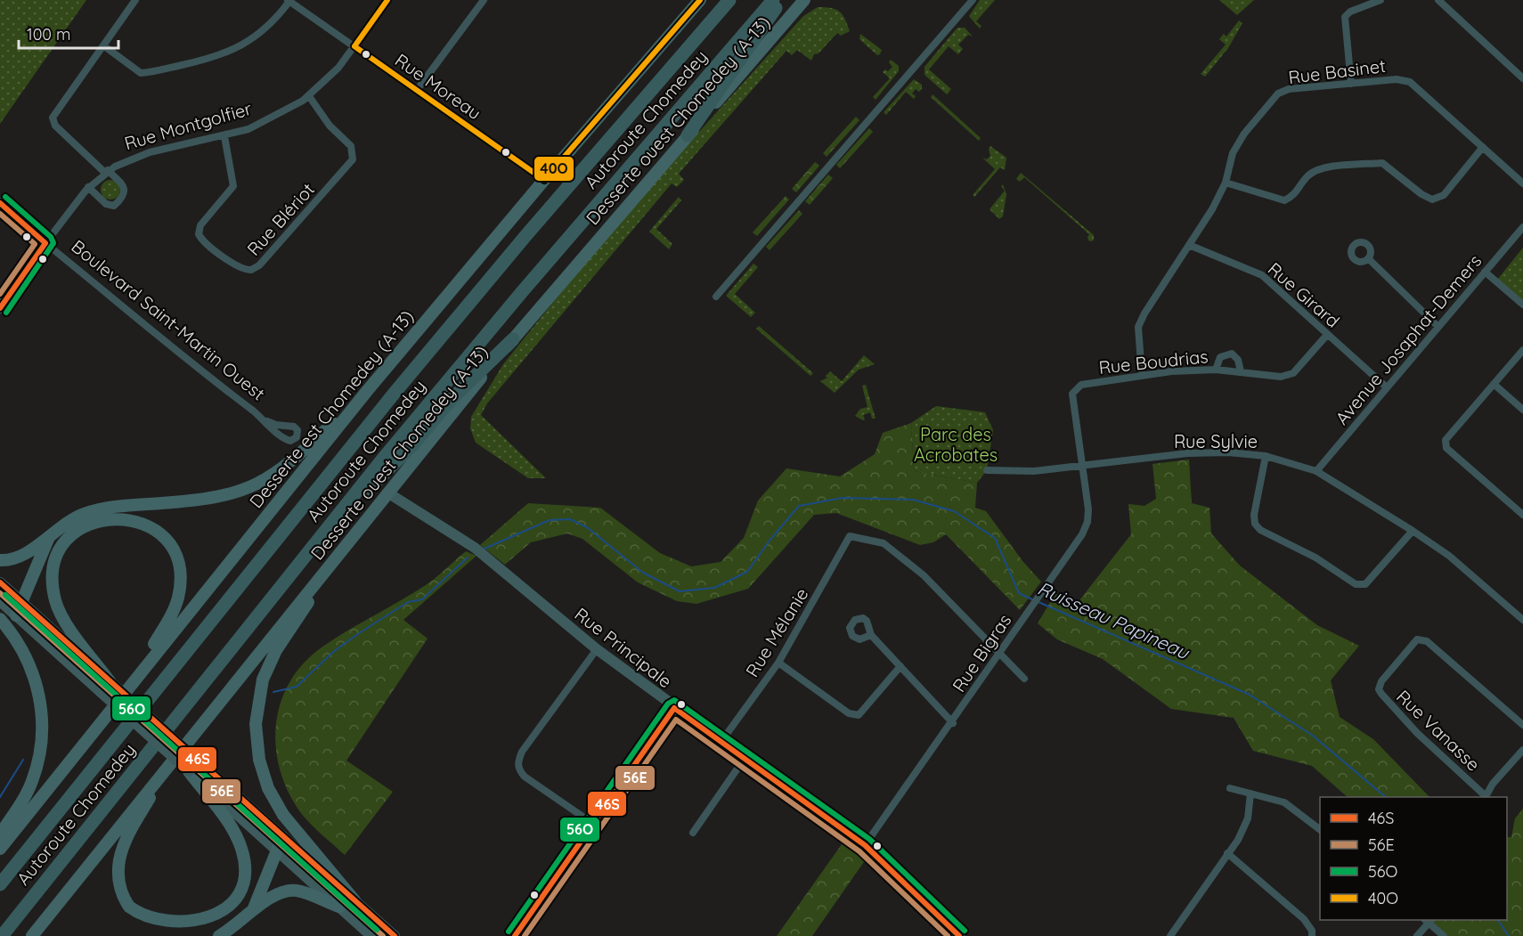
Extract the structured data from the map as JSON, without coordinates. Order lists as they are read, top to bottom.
{
  "streets": {
    "highway": ["Autoroute Chomedey"],
    "main road": [
      "Desserte ouest Chomedey (A-13)",
      "Rue Montgolfier",
      "Boulevard Saint-Martin Ouest",
      "Desserte est Chomedey (A-13)",
      "Rue Principale"
    ],
    "street": [
      "Rue Basinet",
      "Rue Moreau",
      "Rue Blériot",
      "Rue Girard",
      "Avenue Josaphat-Demers",
      "Rue Boudrias",
      "Rue Sylvie",
      "Rue Mélanie",
      "Rue Bigras",
      "Rue Vanasse"
    ]
  },
  "crossings": [
    ["Rue Basinet", "Rue Girard"],
    ["Rue Basinet", "Rue Boudrias"],
    ["Rue Moreau", "Rue Montgolfier"],
    ["Rue Moreau", "Desserte est Chomedey (A-13)"],
    ["Desserte ouest Chomedey (A-13)", "Rue Principale"],
    ["Rue Montgolfier", "Rue Blériot"],
    ["Rue Montgolfier", "Boulevard Saint-Martin Ouest"],
    ["Rue Girard", "Avenue Josaphat-Demers"],
    ["Rue Girard", "Rue Boudrias"],
    ["Avenue Josaphat-Demers", "Rue Sylvie"],
    ["Rue Boudrias", "Rue Sylvie"],
    ["Rue Boudrias", "Rue Bigras"],
    ["Rue Sylvie", "Rue Bigras"],
    ["Rue Mélanie", "Rue Principale"],
    ["Rue Mélanie", "Rue Bigras"],
    ["Rue Principale", "Rue Bigras"]
  ],
  "water": ["Ruisseau Papineau"],
  "parks": ["Parc des Acrobates"],
  "lines": [
    "transit line 40O",
    "transit line 56O",
    "transit line 46S",
    "transit line 56E"
  ],
  "legend": [
    "46S",
    "56E",
    "56O",
    "40O"
  ],
  "scale_bar": "100 m"
}
